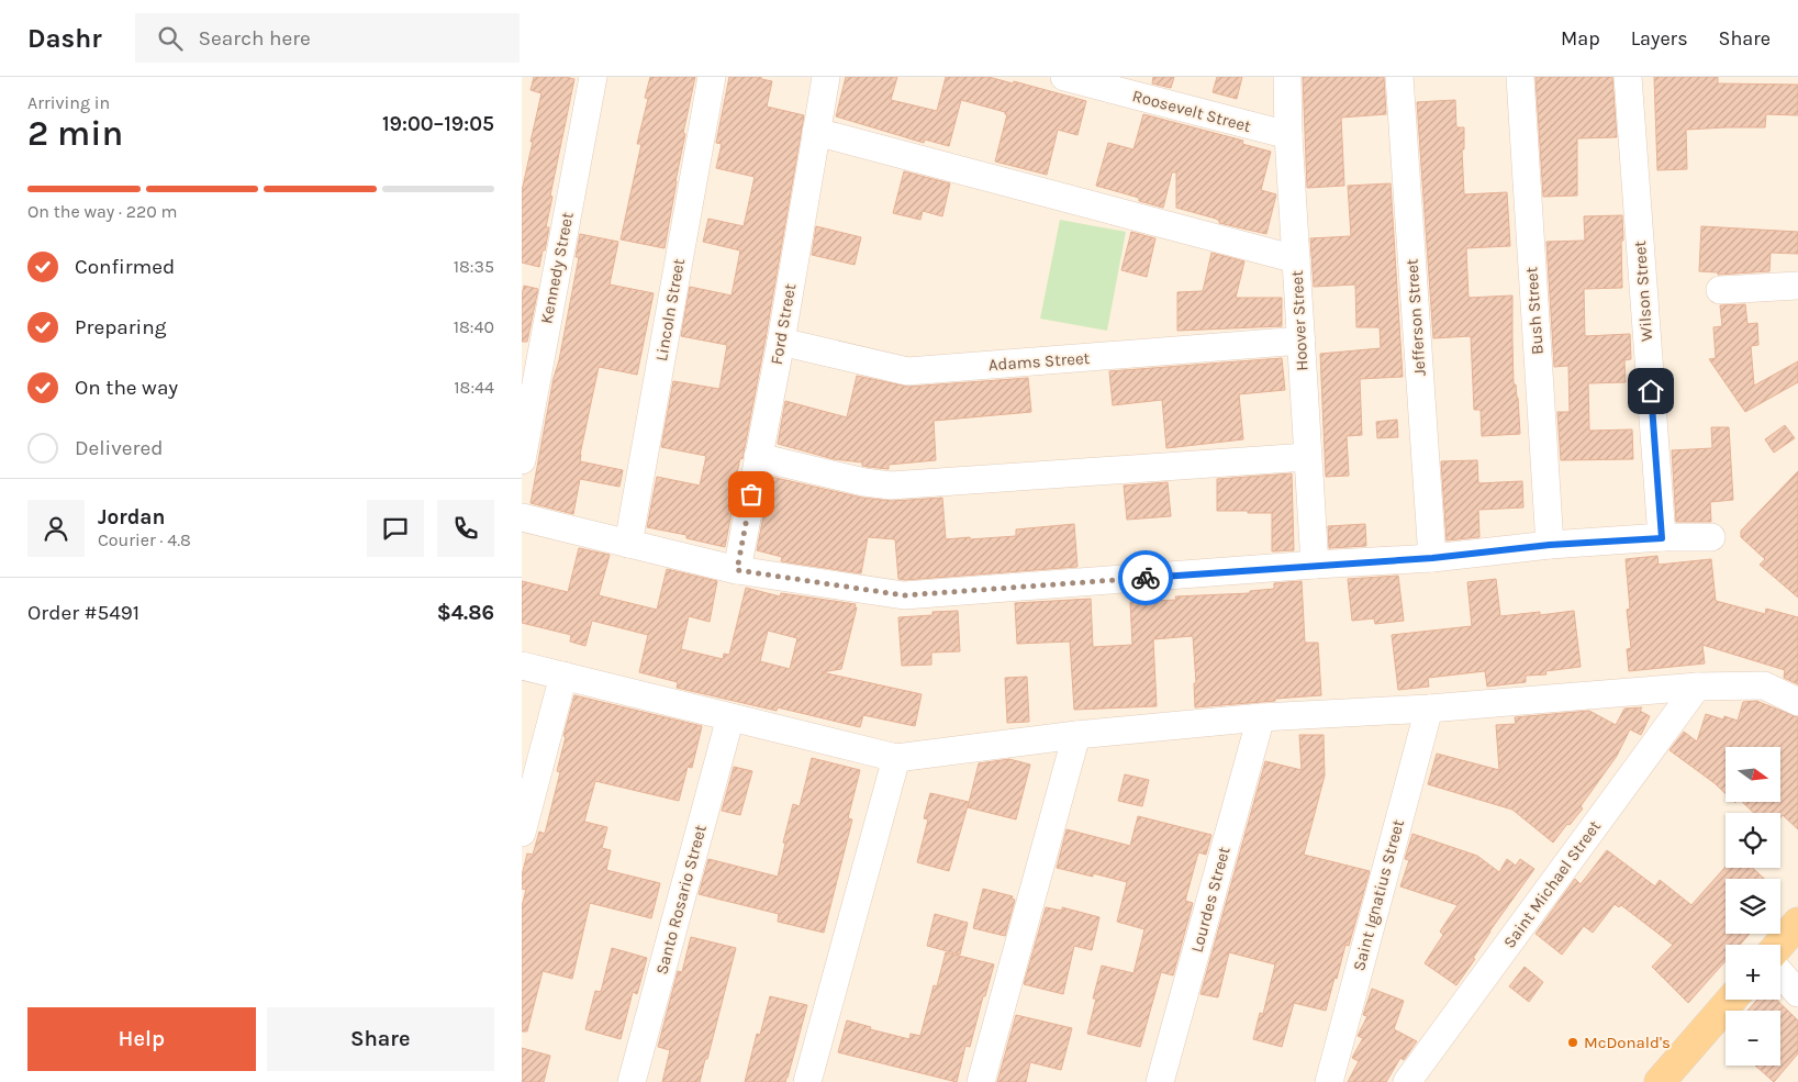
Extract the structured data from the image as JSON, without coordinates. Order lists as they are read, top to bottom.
{
  "streets": {
    "street": [
      "Roosevelt Street",
      "Kennedy Street",
      "Wilson Street",
      "Lincoln Street",
      "Bush Street",
      "Jefferson Street",
      "Hoover Street",
      "Ford Street",
      "Adams Street",
      "Saint Michael Street",
      "Saint Ignatius Street",
      "Santo Rosario Street",
      "Lourdes Street"
    ]
  },
  "crossings": [
    ["Roosevelt Street", "Hoover Street"],
    ["Hoover Street", "Adams Street"],
    ["Ford Street", "Adams Street"]
  ],
  "places": ["McDonald's"],
  "north": "right",
  "page": {
    "header": "Dashr",
    "search": "Search here",
    "nav": ["Map", "Layers", "Share"],
    "heading": ["2 min", "Arriving in", "19:00–19:05"],
    "panel": [
      "Jordan",
      "Courier · 4.8",
      "Order #5491",
      "$4.86"
    ],
    "bar": "On the way · 220 m",
    "list": [
      ["Confirmed", "18:35"],
      ["Preparing", "18:40"],
      ["On the way", "18:44"],
      "Delivered"
    ],
    "map_buttons": ["+", "−"],
    "buttons": ["Help", "Share"]
  }
}
